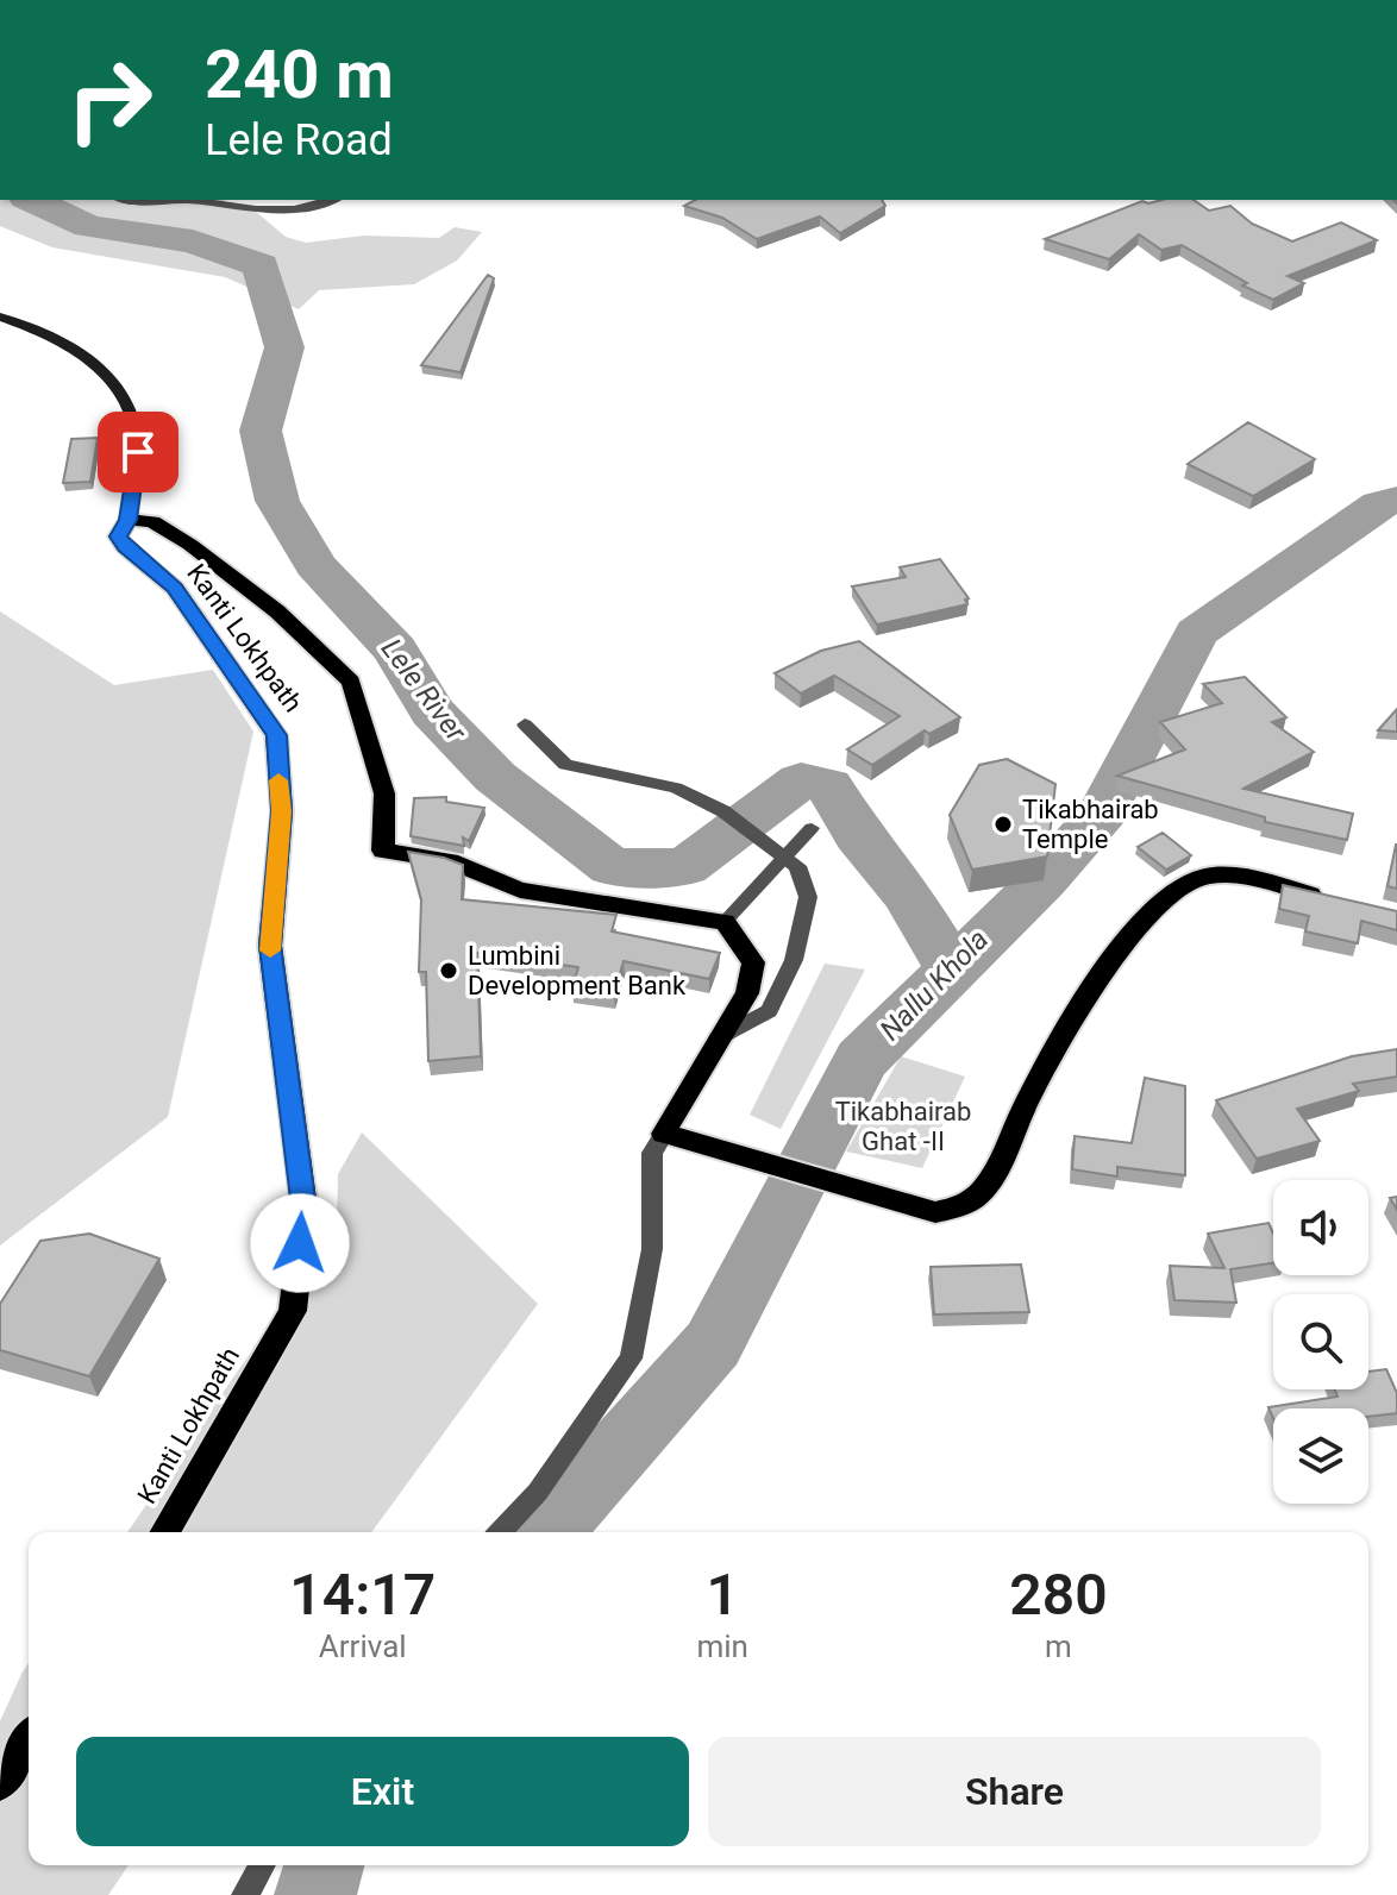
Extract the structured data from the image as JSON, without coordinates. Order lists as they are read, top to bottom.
{
  "streets": {
    "main road": ["Kanti Lokhpath"]
  },
  "water": ["Lele River", "Nallu Khola"],
  "parks": ["Tikabhairab Ghat -II"],
  "places": ["Tikabhairab Temple", "Lumbini Development Bank"],
  "page": {
    "turn": ["240 m", "Lele Road"],
    "eta": [
      "14:17",
      "Arrival",
      "1",
      "min",
      "280",
      "m"
    ],
    "buttons": ["Exit", "Share"]
  }
}
